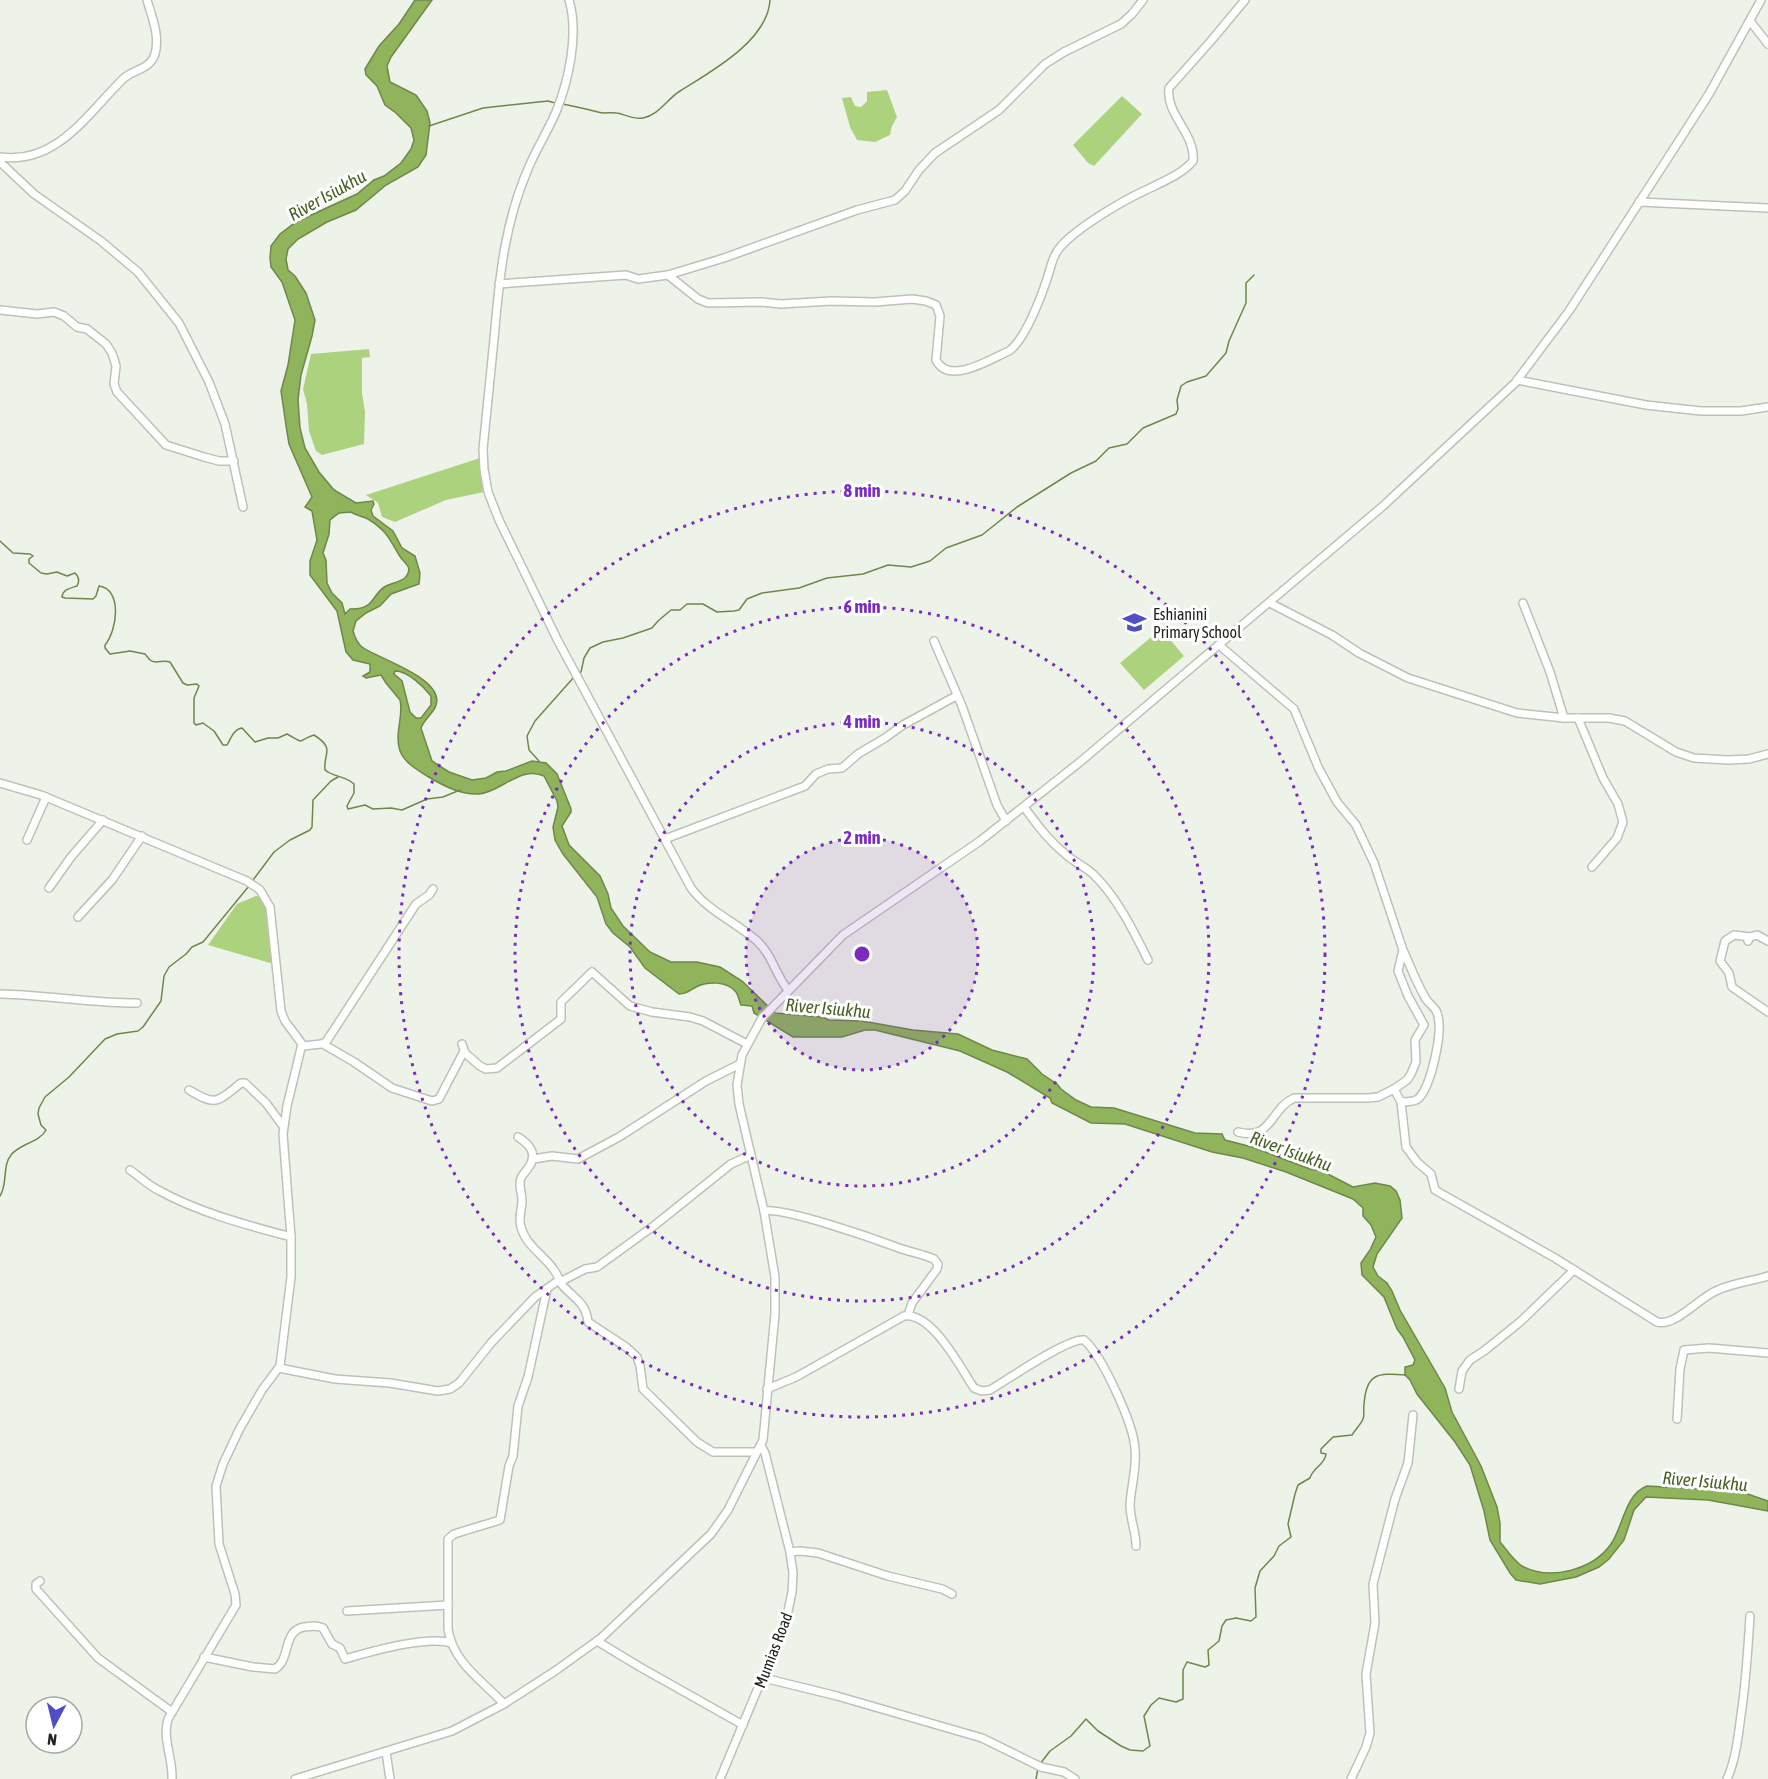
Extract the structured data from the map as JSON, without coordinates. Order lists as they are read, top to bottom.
{
  "streets": {
    "street": ["Mumias Road"]
  },
  "water": ["River Isiukhu"],
  "places": {
    "school or university": ["Eshianini Primary School"]
  },
  "north": "bottom",
  "rings": [
    "8 min",
    "6 min",
    "4 min",
    "2 min"
  ]
}
